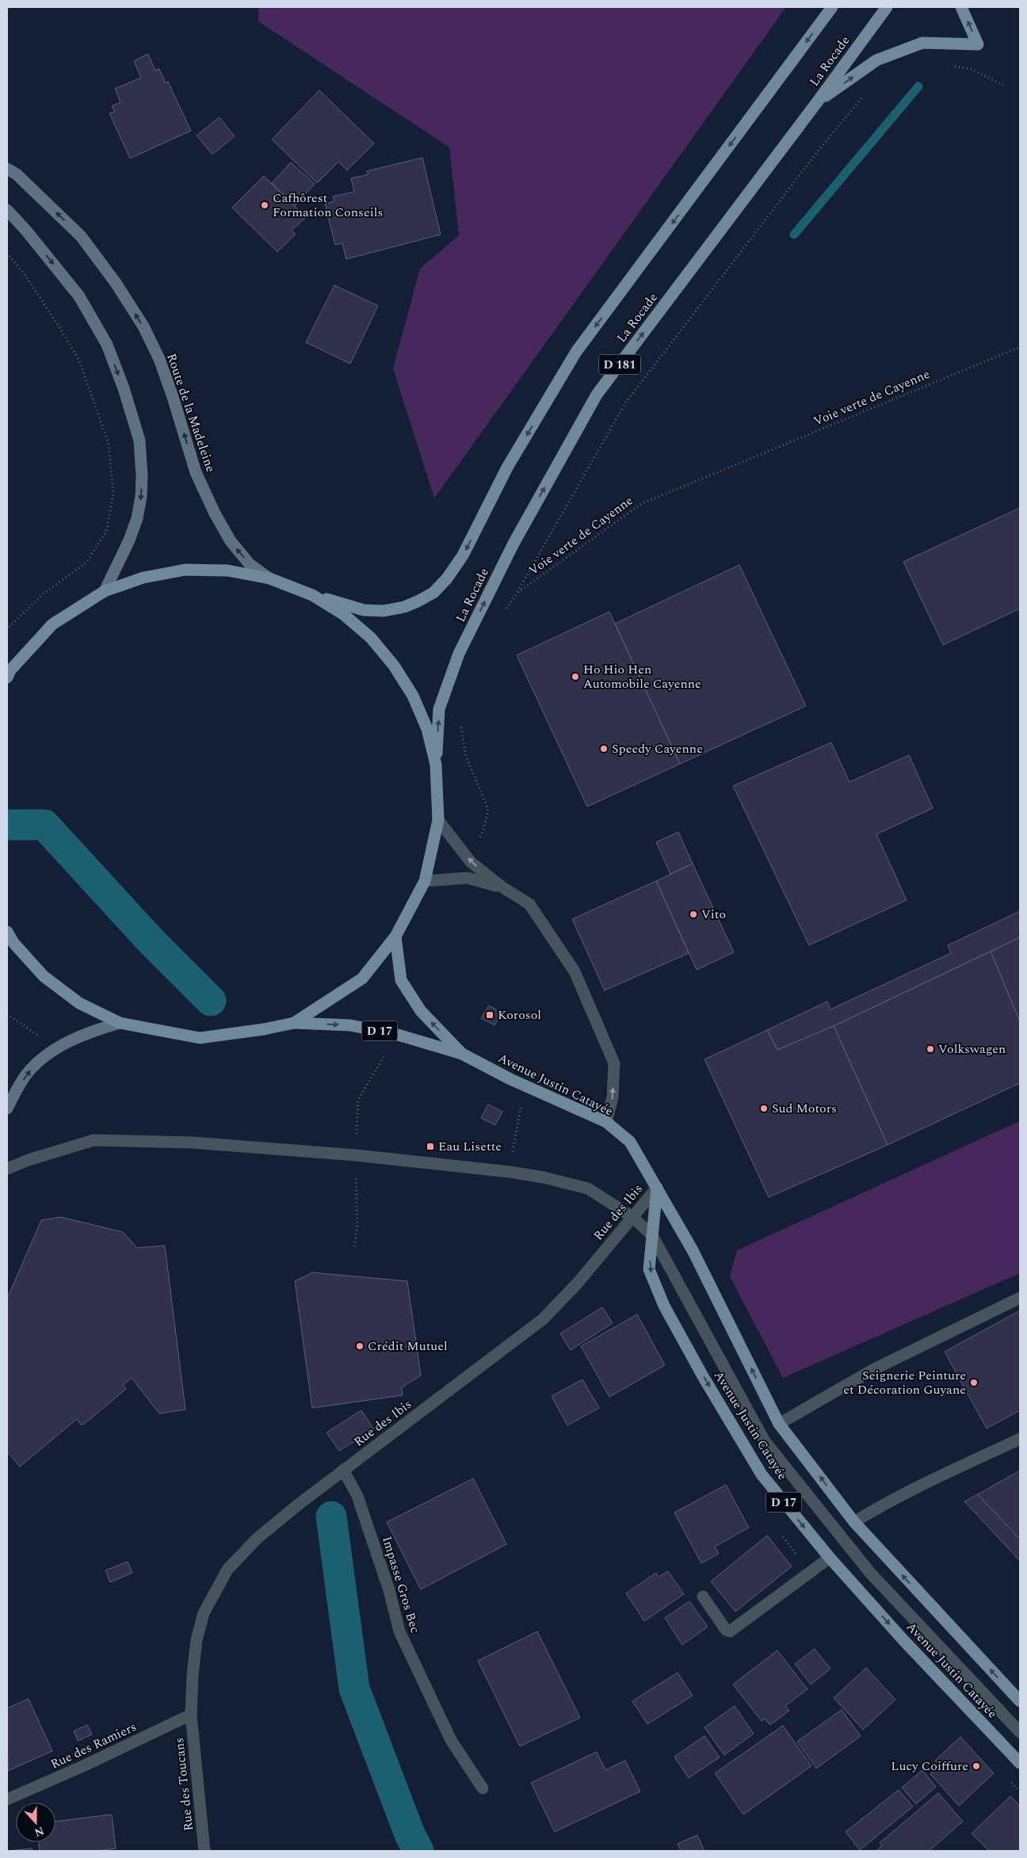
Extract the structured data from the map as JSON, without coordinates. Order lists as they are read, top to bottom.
{
  "streets": {
    "main road": [
      "La Rocade",
      "D 181",
      "Route de la Madeleine",
      "D 17",
      "Avenue Justin Catayée"
    ],
    "street": [
      "Rue des Ibis",
      "Impasse Gros Bec",
      "Rue des Ramiers",
      "Rue des Toucans"
    ],
    "path": ["Voie verte de Cayenne"]
  },
  "crossings": [
    ["Avenue Justin Catayée", "Rue des Ibis"],
    ["Rue des Ibis", "Impasse Gros Bec"],
    ["Rue des Ibis", "Rue des Ramiers"],
    ["Rue des Ibis", "Rue des Toucans"],
    ["Rue des Ramiers", "Rue des Toucans"]
  ],
  "one_way": ["Route de la Madeleine"],
  "places": {
    "other": [
      "Cafhôrest Formation Conseils",
      "Ho Hio Hen Automobile Cayenne",
      "Speedy Cayenne",
      "Vito",
      "Volkswagen",
      "Sud Motors",
      "Crédit Mutuel",
      "Seignerie Peinture et Décoration Guyane",
      "Lucy Coiffure"
    ],
    "transit": ["Korosol", "Eau Lisette"]
  },
  "north": "bottom"
}
